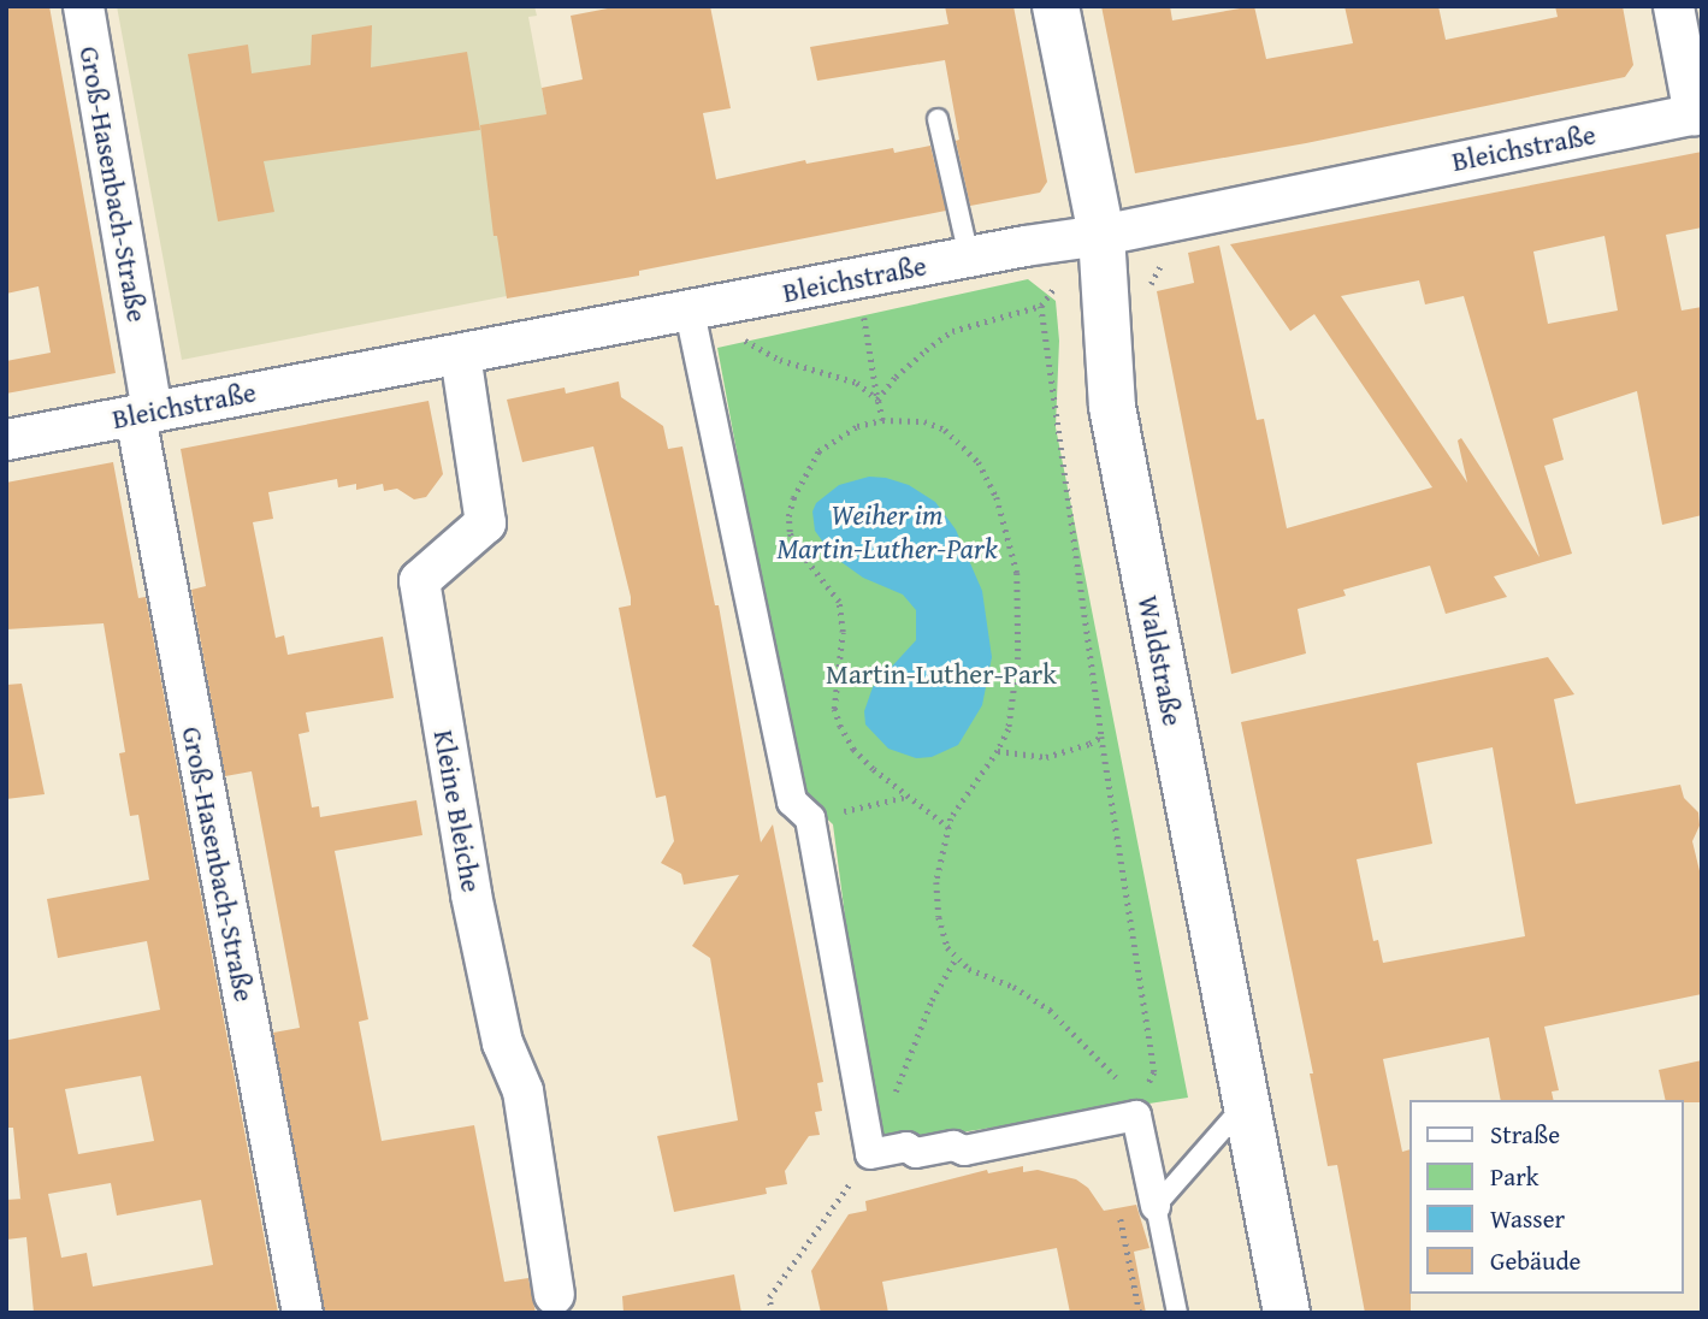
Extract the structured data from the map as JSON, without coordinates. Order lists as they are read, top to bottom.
{
  "streets": {
    "street": [
      "Bleichstraße",
      "Groß-Hasenbach-Straße",
      "Waldstraße",
      "Kleine Bleiche"
    ]
  },
  "crossings": [
    ["Bleichstraße", "Groß-Hasenbach-Straße"],
    ["Bleichstraße", "Waldstraße"],
    ["Bleichstraße", "Kleine Bleiche"]
  ],
  "water": ["Weiher im Martin-Luther-Park"],
  "parks": ["Martin-Luther-Park"],
  "legend": [
    "Straße",
    "Park",
    "Wasser",
    "Gebäude"
  ]
}
